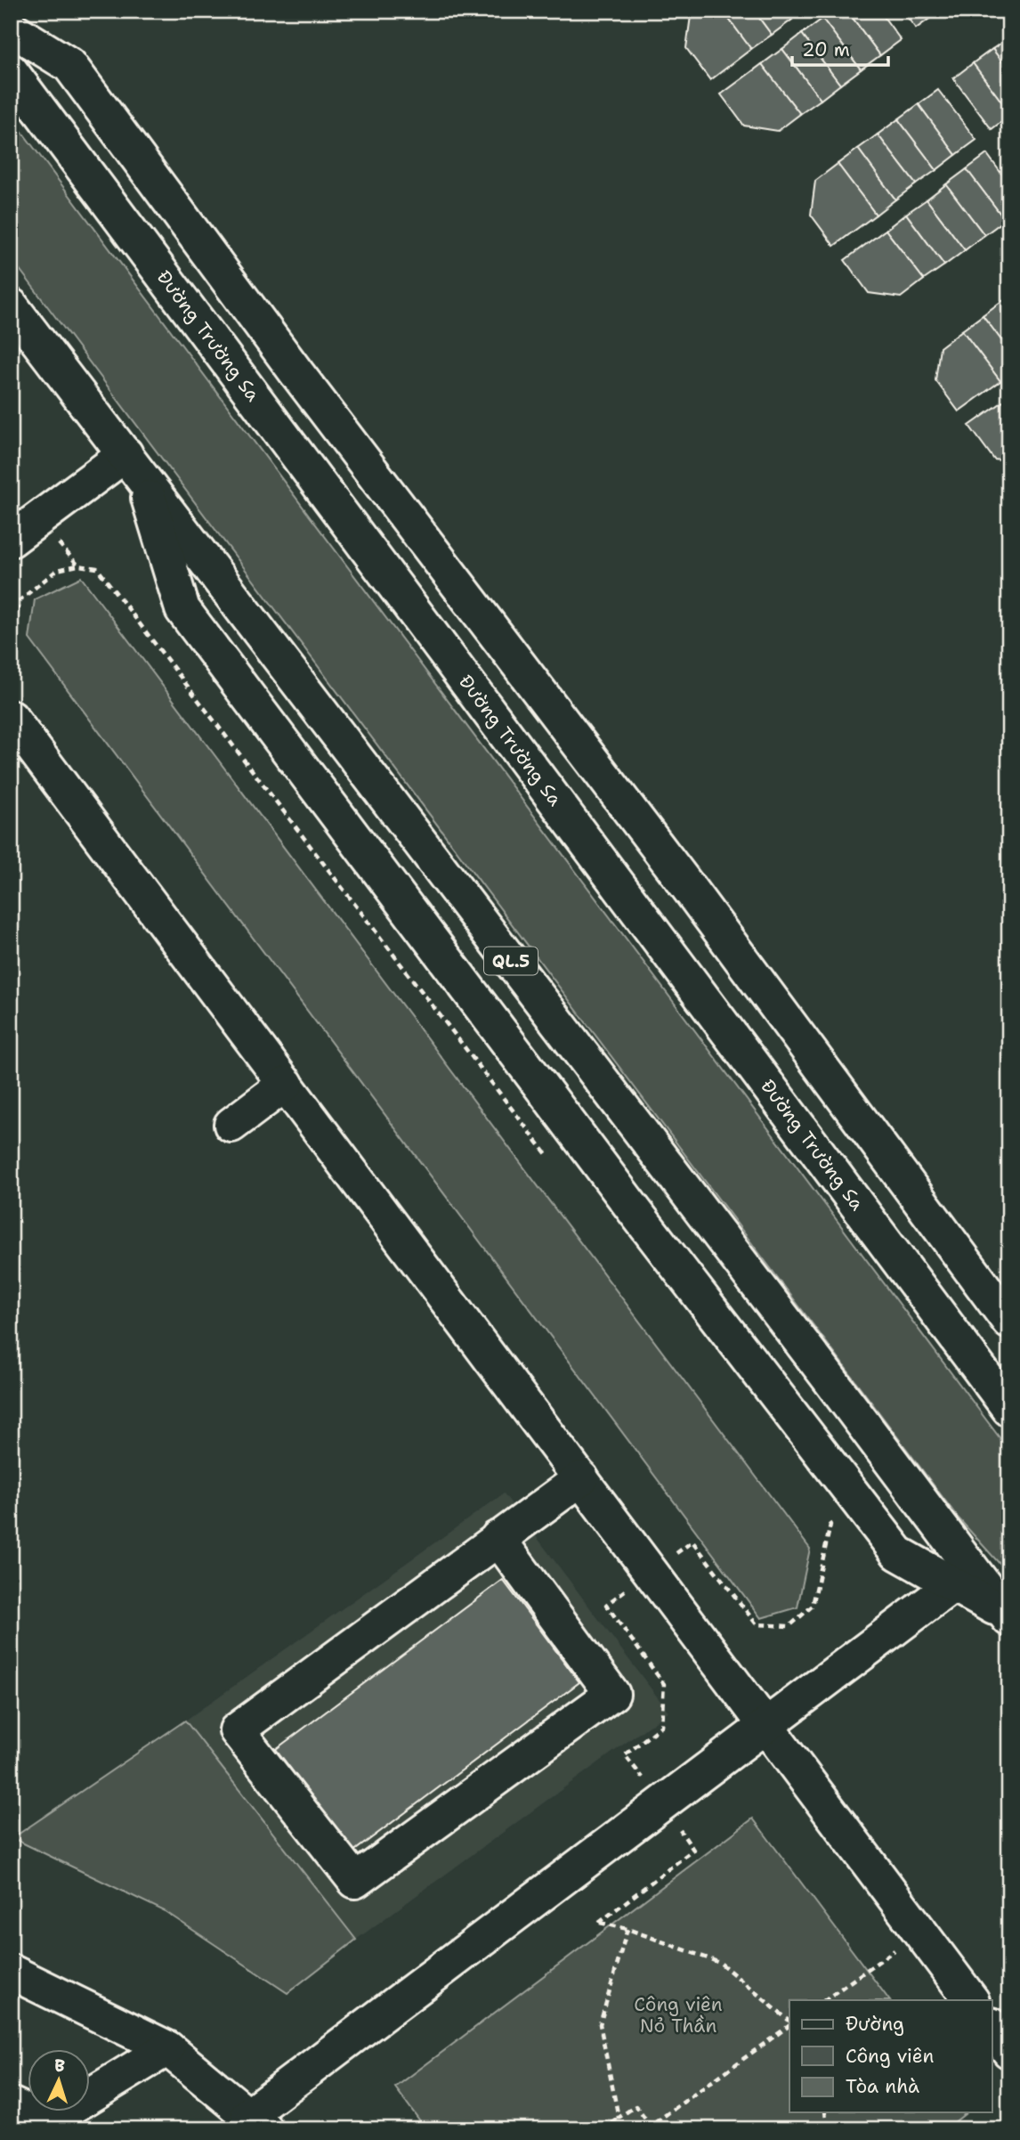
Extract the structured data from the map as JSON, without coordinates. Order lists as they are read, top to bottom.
{
  "streets": {
    "main road": ["Đường Trường Sa", "QL.5"]
  },
  "parks": ["Công viên Nỏ Thần"],
  "legend": ["Đường", "Công viên", "Tòa nhà"],
  "scale_bar": "20 m",
  "north": "top"
}
